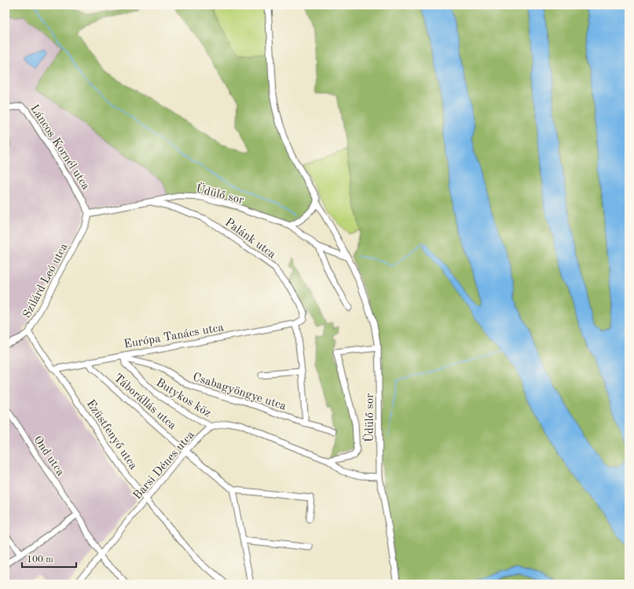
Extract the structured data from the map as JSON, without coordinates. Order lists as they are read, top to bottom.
{
  "streets": {
    "street": [
      "Láncos Kornél utca",
      "Üdülő sor",
      "Palánk utca",
      "Szilárd Leó utca",
      "Európa Tanács utca",
      "Csabagyöngye utca",
      "Butykos köz",
      "Táborállás utca",
      "Ezüstfenyő utca",
      "Ond utca",
      "Barsi Dénes utca"
    ]
  },
  "crossings": [
    ["Láncos Kornél utca", "Üdülő sor"],
    ["Láncos Kornél utca", "Szilárd Leó utca"],
    ["Üdülő sor", "Palánk utca"],
    ["Üdülő sor", "Szilárd Leó utca"],
    ["Üdülő sor", "Barsi Dénes utca"],
    ["Palánk utca", "Európa Tanács utca"],
    ["Szilárd Leó utca", "Ezüstfenyő utca"],
    ["Európa Tanács utca", "Csabagyöngye utca"],
    ["Európa Tanács utca", "Butykos köz"],
    ["Európa Tanács utca", "Táborállás utca"],
    ["Európa Tanács utca", "Ezüstfenyő utca"],
    ["Csabagyöngye utca", "Butykos köz"],
    ["Butykos köz", "Barsi Dénes utca"],
    ["Táborállás utca", "Barsi Dénes utca"],
    ["Ezüstfenyő utca", "Barsi Dénes utca"],
    ["Ond utca", "Barsi Dénes utca"]
  ],
  "scale_bar": "100 m"
}
